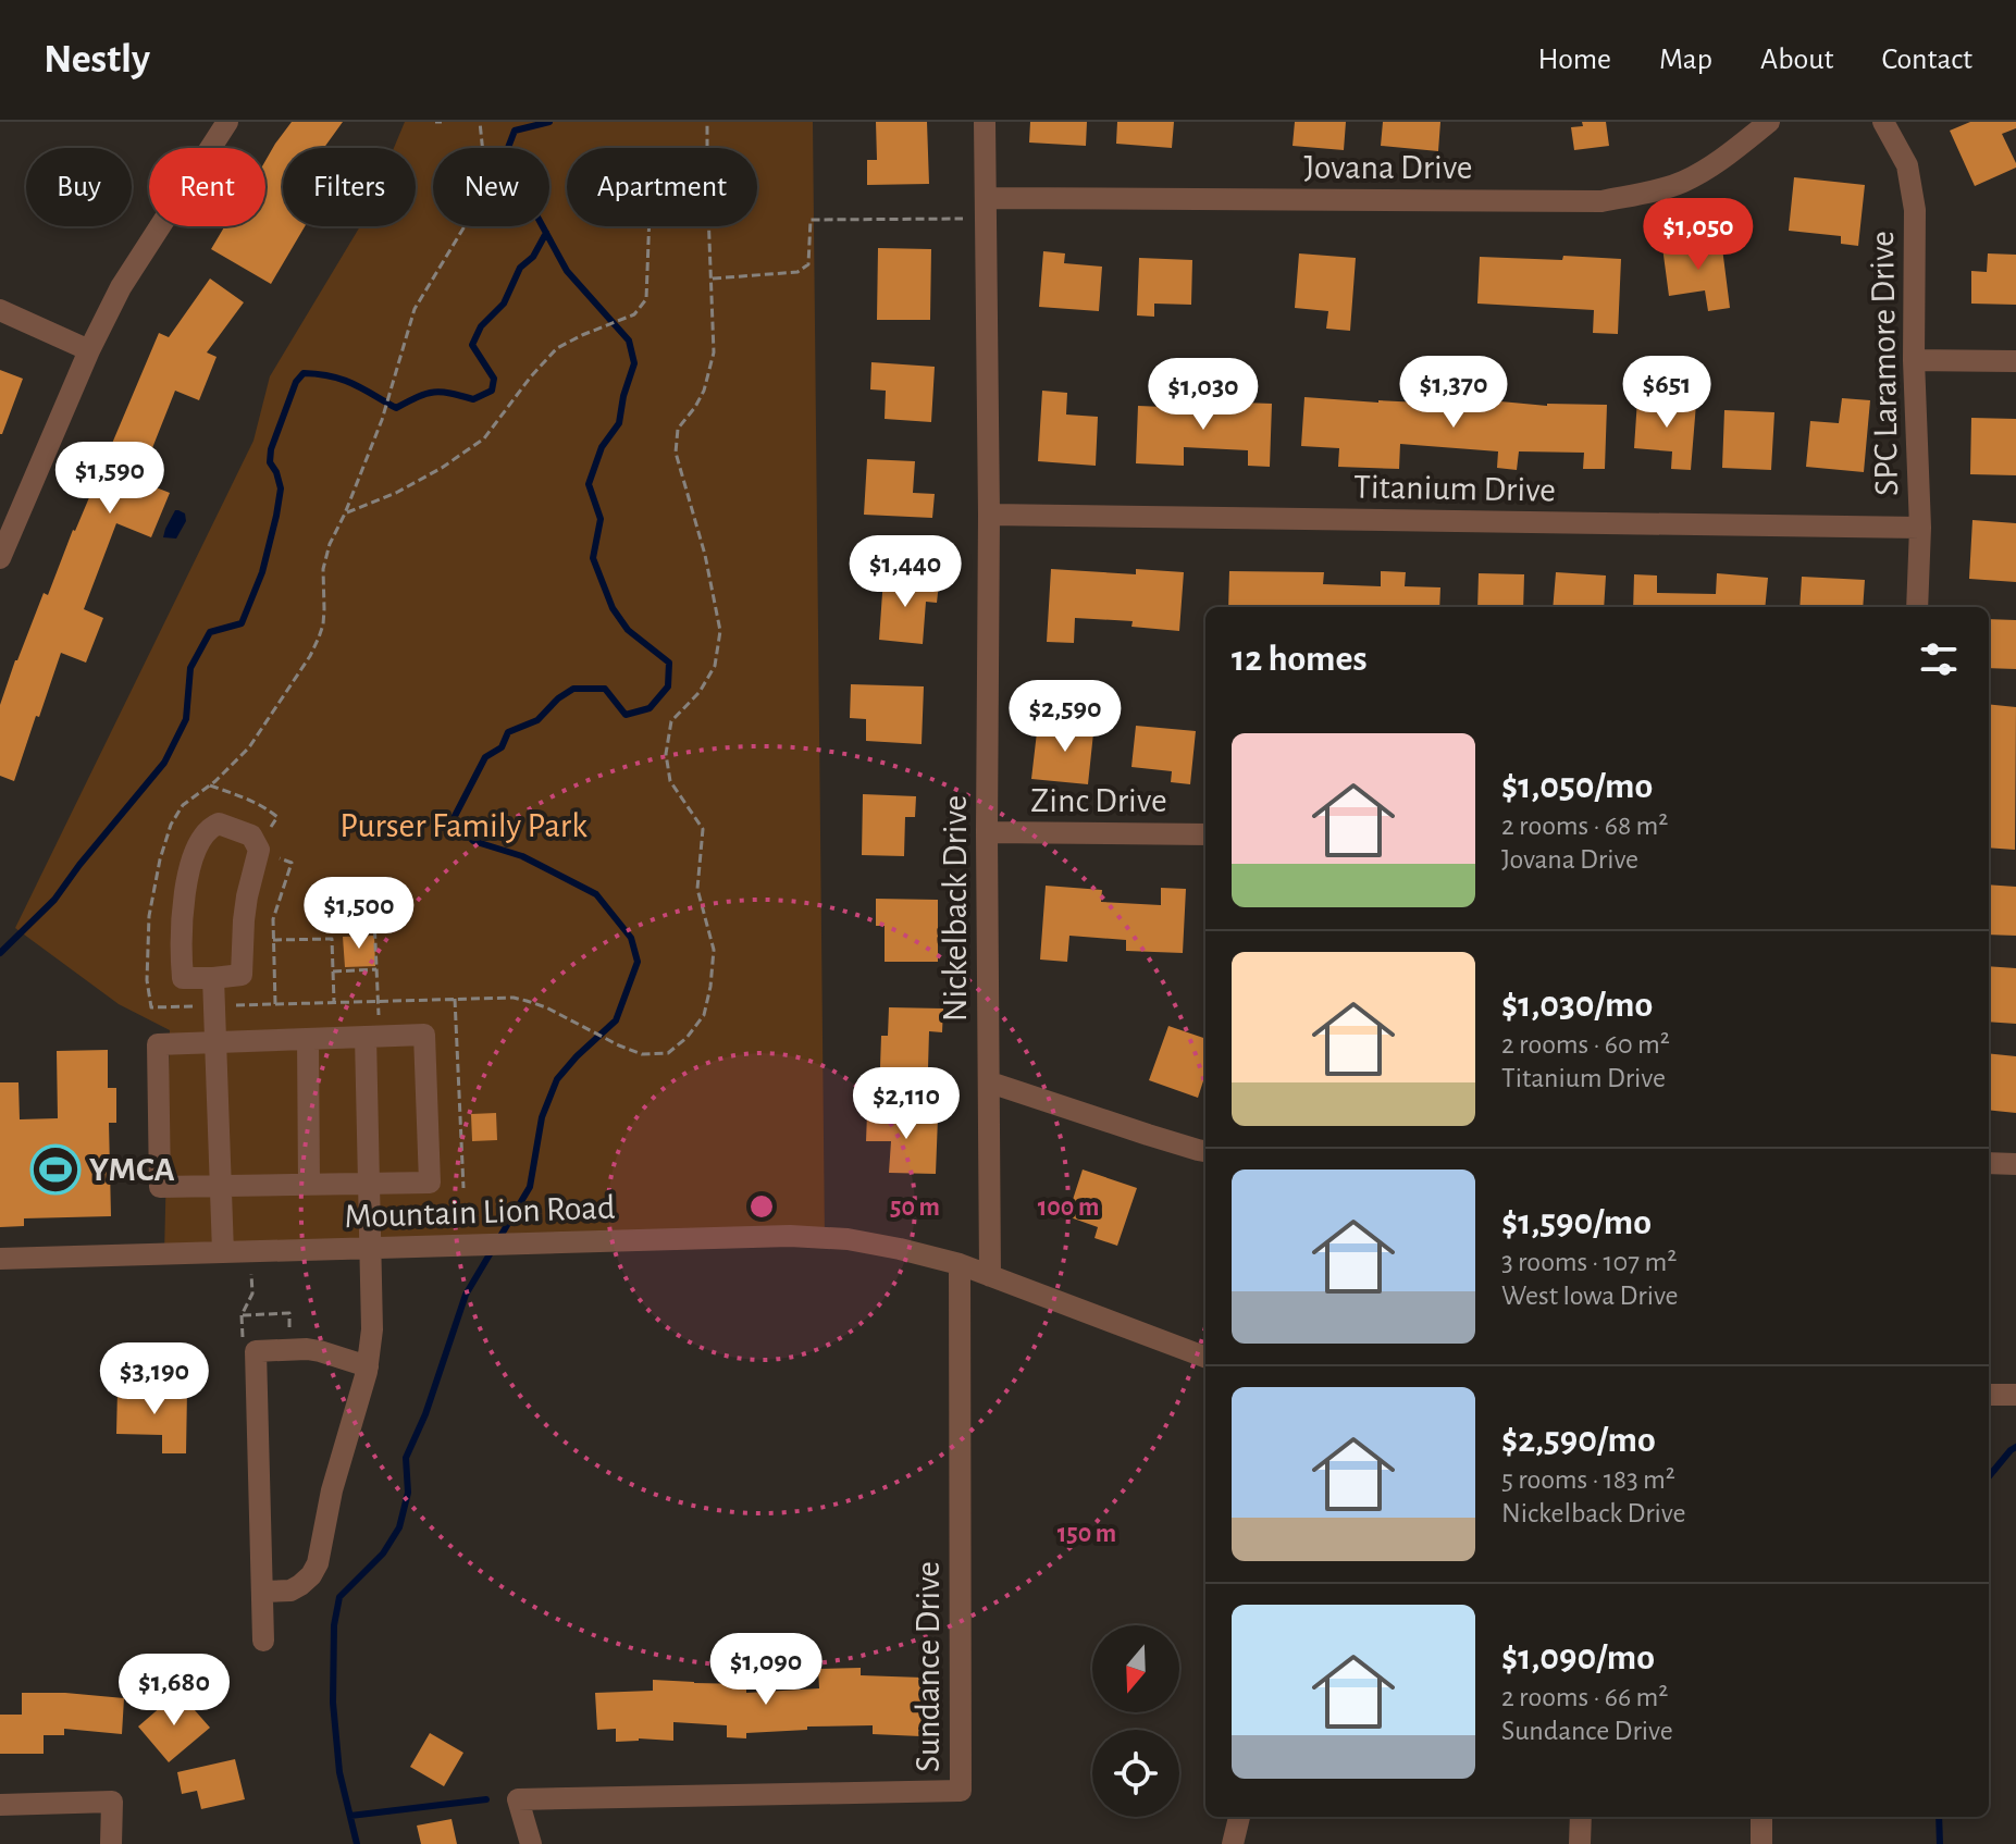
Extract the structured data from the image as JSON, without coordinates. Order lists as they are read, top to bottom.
{
  "streets": {
    "street": [
      "Jovana Drive",
      "SPC Laramore Drive",
      "Titanium Drive",
      "Zinc Drive",
      "Nickelback Drive",
      "Mountain Lion Road",
      "Sundance Drive"
    ]
  },
  "crossings": [
    ["Jovana Drive", "Nickelback Drive"],
    ["SPC Laramore Drive", "Titanium Drive"],
    ["Titanium Drive", "Nickelback Drive"],
    ["Zinc Drive", "Nickelback Drive"],
    ["Nickelback Drive", "Mountain Lion Road"],
    ["Mountain Lion Road", "Sundance Drive"]
  ],
  "parks": ["Purser Family Park"],
  "places": {
    "sports": ["YMCA"]
  },
  "north": "bottom",
  "page": {
    "header": "Nestly",
    "nav": [
      "Home",
      "Map",
      "About",
      "Contact"
    ],
    "chip": [
      "Buy",
      "Rent",
      "Filters",
      "New",
      "Apartment"
    ],
    "price": [
      "$1,050",
      "$1,370",
      "$651",
      "$1,030",
      "$1,590",
      "$1,440",
      "$2,590",
      "$1,500",
      "$2,110",
      "$3,190",
      "$1,090",
      "$1,680"
    ],
    "heading": "12 homes",
    "list": [
      {
        "name": "$1,050/mo",
        "note": "2 rooms · 68 m² · Jovana Drive"
      },
      {
        "name": "$1,030/mo",
        "note": "2 rooms · 60 m² · Titanium Drive"
      },
      {
        "name": "$1,590/mo",
        "note": "3 rooms · 107 m² · West Iowa Drive"
      },
      {
        "name": "$2,590/mo",
        "note": "5 rooms · 183 m² · Nickelback Drive"
      },
      {
        "name": "$1,090/mo",
        "note": "2 rooms · 66 m² · Sundance Drive"
      }
    ]
  },
  "rings": ["50 m", "100 m", "150 m"]
}
